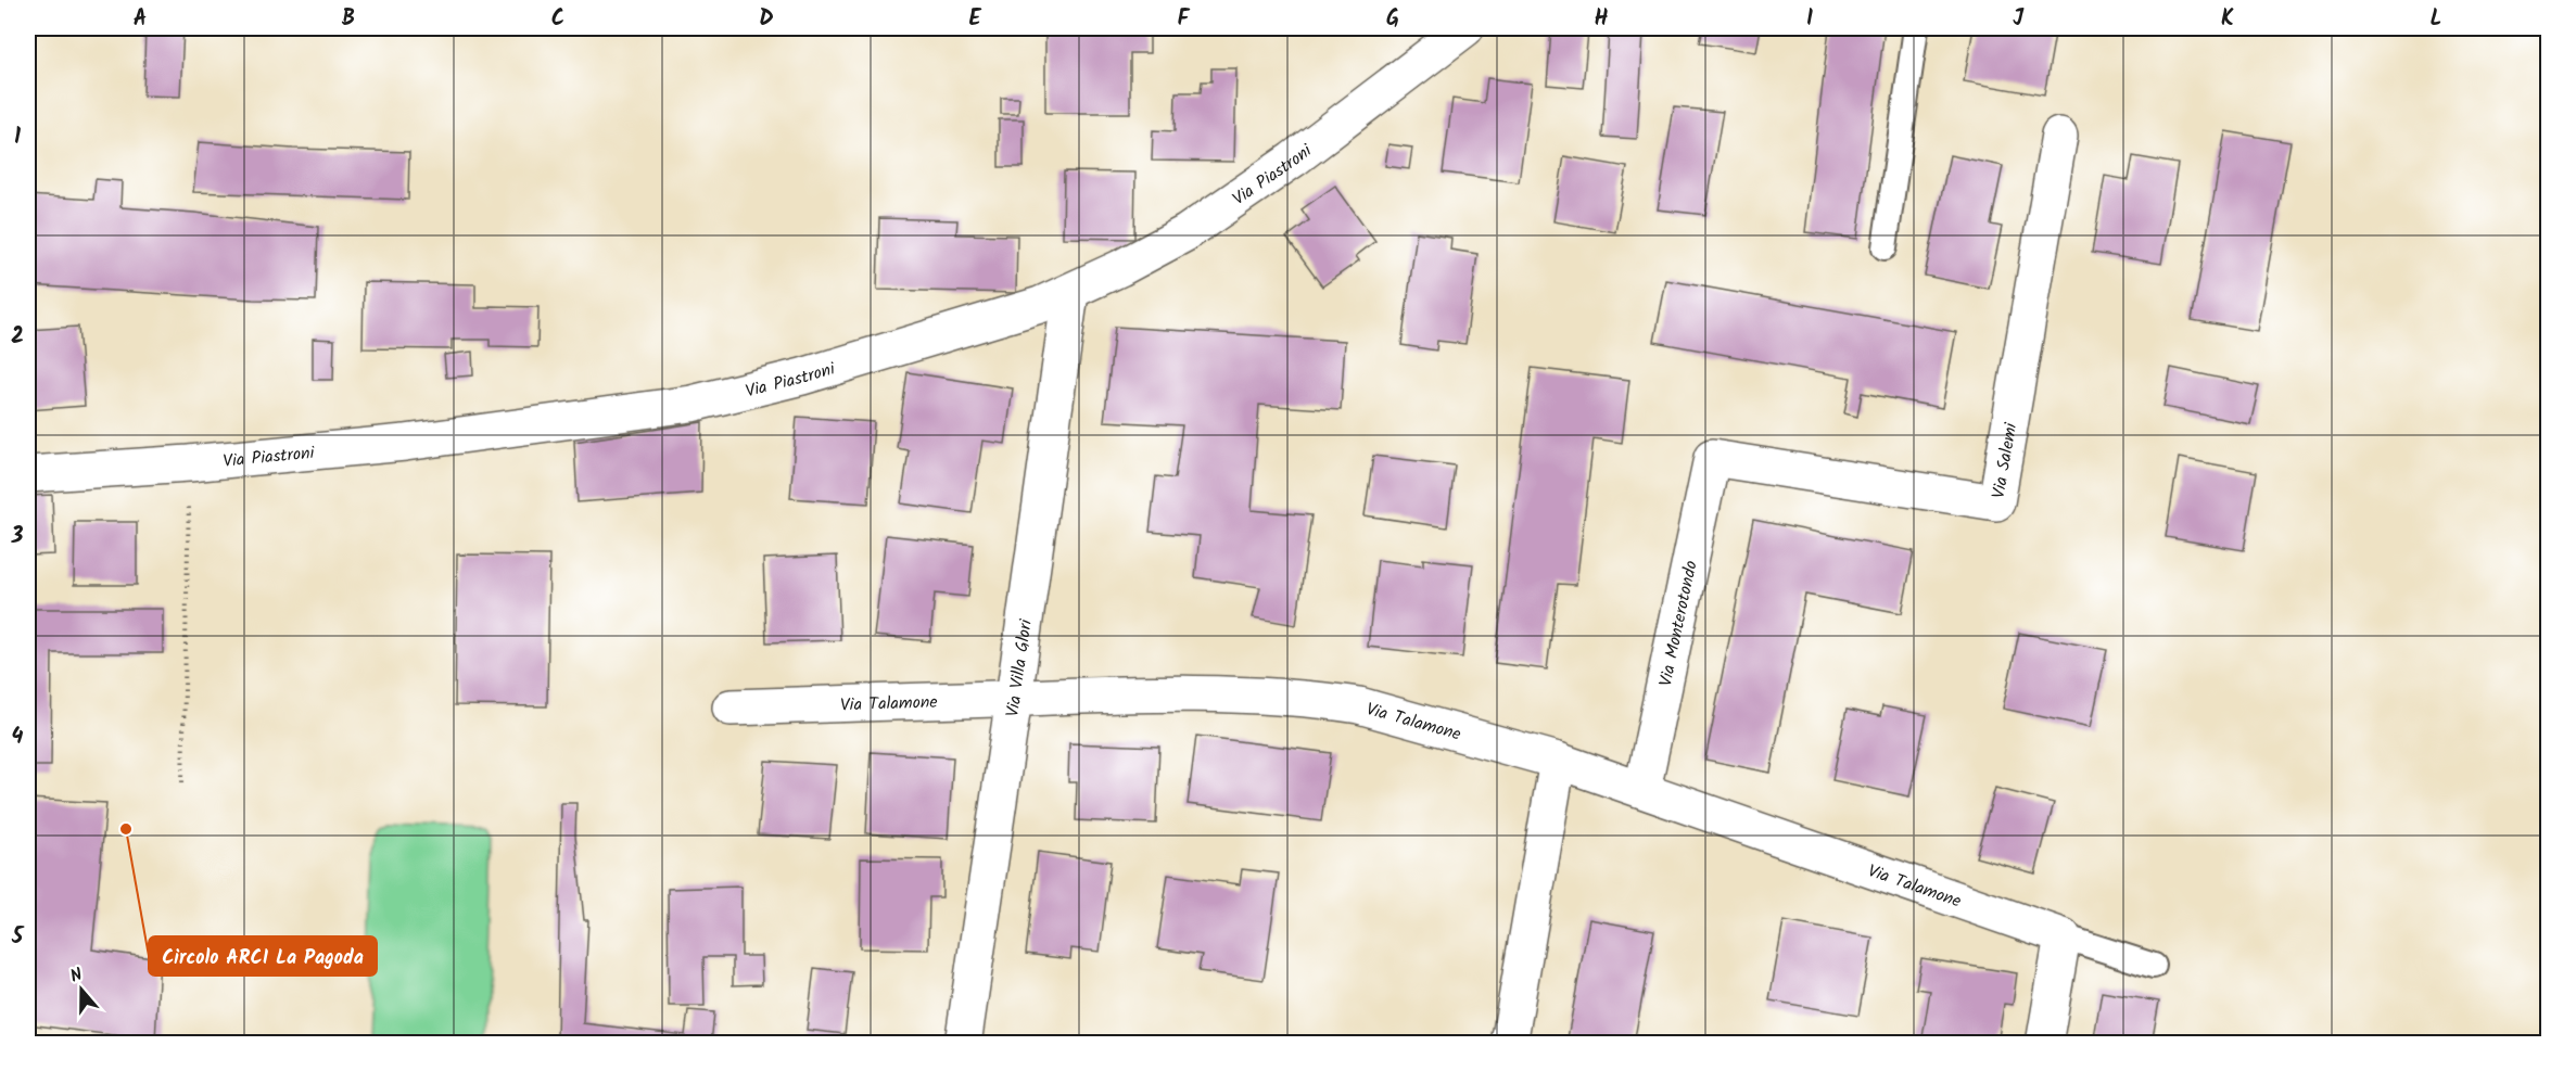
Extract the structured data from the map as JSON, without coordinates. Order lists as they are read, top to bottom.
{
  "streets": {
    "street": [
      "Via Piastroni",
      "Via Salemi",
      "Via Monterotondo",
      "Via Villa Glori",
      "Via Talamone"
    ]
  },
  "crossings": [
    ["Via Piastroni", "Via Villa Glori"],
    ["Via Salemi", "Via Monterotondo"],
    ["Via Monterotondo", "Via Talamone"],
    ["Via Villa Glori", "Via Talamone"]
  ],
  "places": ["Circolo ARCI La Pagoda"],
  "north": "top",
  "grid": {
    "columns": [
      "A",
      "B",
      "C",
      "D",
      "E",
      "F",
      "G",
      "H",
      "I",
      "J",
      "K",
      "L"
    ],
    "rows": [
      "1",
      "2",
      "3",
      "4",
      "5"
    ]
  }
}
